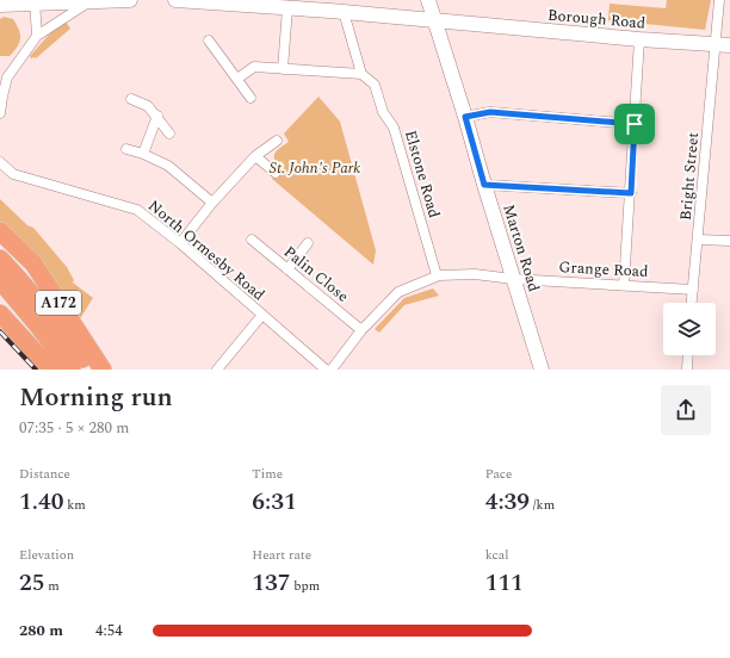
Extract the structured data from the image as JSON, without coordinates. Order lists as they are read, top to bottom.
{
  "streets": {
    "highway": ["A172"],
    "street": [
      "Borough Road",
      "Elstone Road",
      "Bright Street",
      "Marton Road",
      "North Ormesby Road",
      "Grange Road",
      "Palin Close"
    ]
  },
  "crossings": [
    ["Borough Road", "Bright Street"],
    ["Borough Road", "Marton Road"],
    ["Elstone Road", "Grange Road"],
    ["Bright Street", "Grange Road"],
    ["Marton Road", "Grange Road"]
  ],
  "parks": ["St. John's Park"],
  "page": {
    "heading": ["Morning run", "07:35 · 5 × 280 m"],
    "stats": [
      ["Distance", "1.40 km"],
      ["Time", "6:31"],
      ["Pace", "4:39 /km"],
      ["Elevation", "25 m"],
      ["Heart rate", "137 bpm"],
      ["kcal", "111"]
    ],
    "list": [
      {
        "name": "280 m",
        "note": "4:54"
      }
    ]
  }
}
